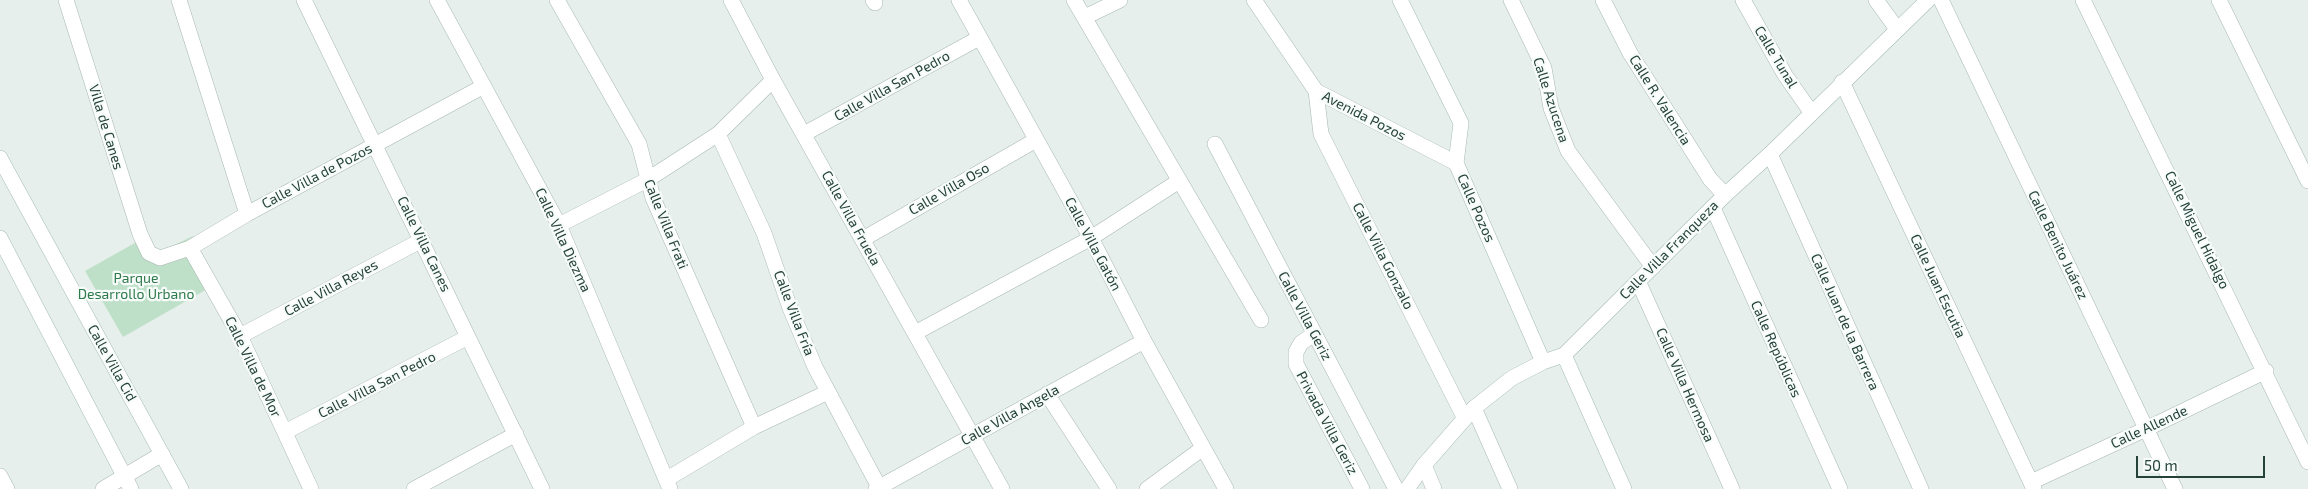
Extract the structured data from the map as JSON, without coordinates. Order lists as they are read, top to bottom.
{
  "streets": {
    "street": [
      "Calle Tunal",
      "Calle Villa San Pedro",
      "Calle Azucena",
      "Calle R. Valencia",
      "Avenida Pozos",
      "Villa de Canes",
      "Calle Villa de Pozos",
      "Calle Villa Oso",
      "Calle Pozos",
      "Calle Villa Fruela",
      "Calle Villa Frati",
      "Calle Miguel Hidalgo",
      "Calle Villa Diezma",
      "Calle Villa Canes",
      "Calle Villa Gatón",
      "Calle Benito Juárez",
      "Calle Villa Franqueza",
      "Calle Villa Gonzalo",
      "Calle Juan Escutia",
      "Calle Villa Reyes",
      "Calle Villa Fría",
      "Calle Villa Geriz",
      "Calle Juan de la Barrera",
      "Calle Repúblicas",
      "Calle Villa Cid",
      "Calle Villa de Mor",
      "Calle Villa Hermosa",
      "Calle Villa Angela",
      "Privada Villa Geriz",
      "Calle Allende"
    ]
  },
  "crossings": [
    ["Calle Tunal", "Calle Villa Franqueza"],
    ["Calle Villa San Pedro", "Calle Villa Fruela"],
    ["Calle Villa San Pedro", "Calle Villa Canes"],
    ["Calle Villa San Pedro", "Calle Villa Gatón"],
    ["Calle Villa San Pedro", "Calle Villa de Mor"],
    ["Calle Azucena", "Calle Villa Franqueza"],
    ["Calle R. Valencia", "Calle Villa Franqueza"],
    ["Avenida Pozos", "Calle Pozos"],
    ["Avenida Pozos", "Calle Villa Gonzalo"],
    ["Villa de Canes", "Calle Villa de Pozos"],
    ["Calle Villa de Pozos", "Calle Villa Diezma"],
    ["Calle Villa de Pozos", "Calle Villa Canes"],
    ["Calle Villa de Pozos", "Calle Villa de Mor"],
    ["Calle Villa Oso", "Calle Villa Fruela"],
    ["Calle Villa Oso", "Calle Villa Gatón"],
    ["Calle Pozos", "Calle Villa Franqueza"],
    ["Calle Villa Fruela", "Calle Villa Angela"],
    ["Calle Miguel Hidalgo", "Calle Allende"],
    ["Calle Villa Canes", "Calle Villa Reyes"],
    ["Calle Villa Gatón", "Calle Villa Angela"],
    ["Calle Benito Juárez", "Calle Allende"],
    ["Calle Villa Franqueza", "Calle Villa Gonzalo"],
    ["Calle Villa Franqueza", "Calle Juan Escutia"],
    ["Calle Villa Franqueza", "Calle Juan de la Barrera"],
    ["Calle Villa Franqueza", "Calle Repúblicas"],
    ["Calle Villa Franqueza", "Calle Villa Hermosa"],
    ["Calle Juan Escutia", "Calle Allende"],
    ["Calle Villa Reyes", "Calle Villa de Mor"],
    ["Calle Villa Fría", "Calle Villa Angela"],
    ["Calle Villa Geriz", "Privada Villa Geriz"]
  ],
  "parks": ["Parque Desarrollo Urbano"],
  "scale_bar": "50 m"
}
